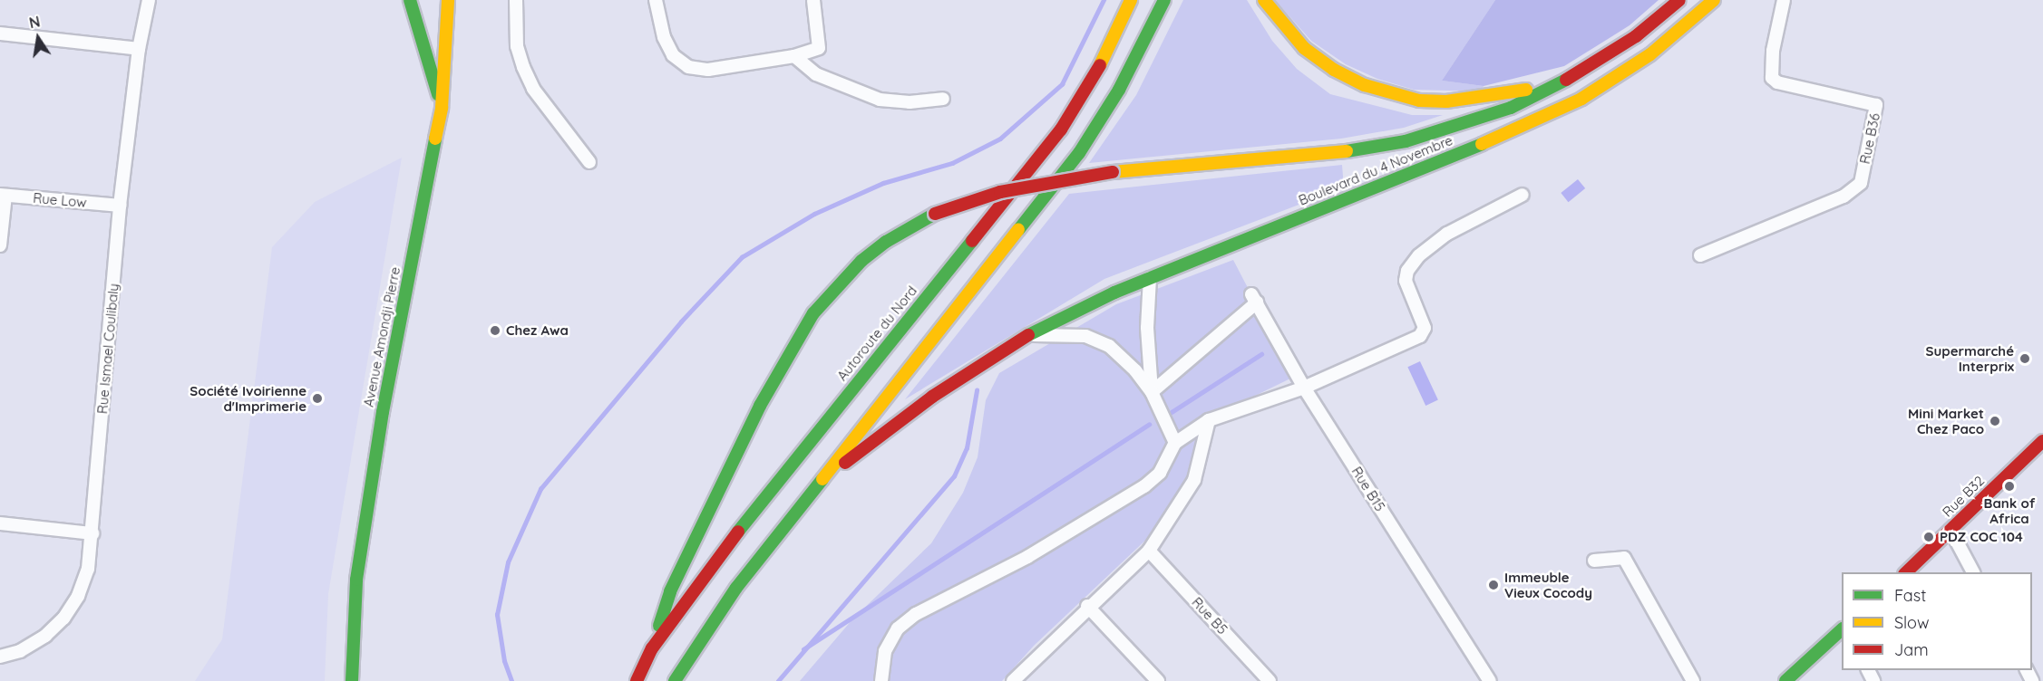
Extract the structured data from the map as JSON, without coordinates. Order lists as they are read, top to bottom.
{
  "streets": {
    "main road": [
      "Boulevard du 4 Novembre",
      "Autoroute du Nord",
      "Avenue Amondji Pierre",
      "Rue B32"
    ],
    "street": [
      "Rue B36",
      "Rue Low",
      "Rue Ismael Coulibaly",
      "Rue B15",
      "Rue B5"
    ]
  },
  "crossings": [
    ["Rue Low", "Rue Ismael Coulibaly"]
  ],
  "places": [
    "Chez Awa",
    "Supermarché Interprix",
    "Société Ivoirienne d'Imprimerie",
    "Mini Market Chez Paco",
    "Bank of Africa",
    "PDZ COC 104",
    "Immeuble Vieux Cocody"
  ],
  "legend": ["Fast", "Slow", "Jam"],
  "north": "top"
}
